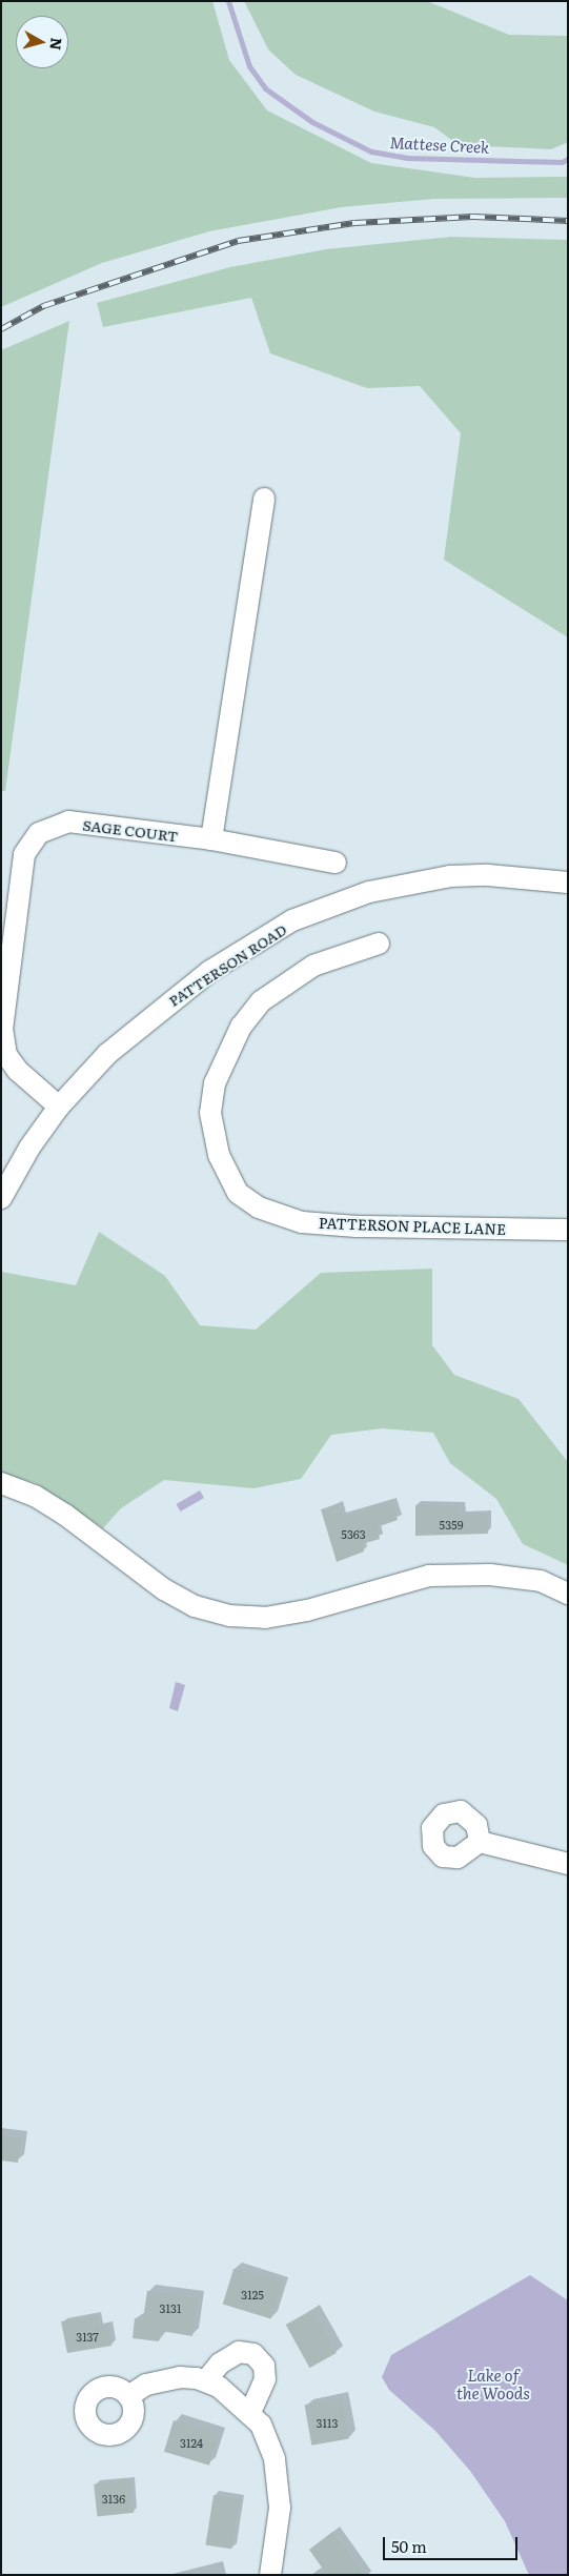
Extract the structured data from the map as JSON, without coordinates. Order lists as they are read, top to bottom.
{
  "streets": {
    "street": ["SAGE COURT", "PATTERSON ROAD", "PATTERSON PLACE LANE"]
  },
  "crossings": [
    ["SAGE COURT", "PATTERSON ROAD"]
  ],
  "water": ["Mattese Creek", "Lake of the Woods"],
  "house_numbers": [
    "5359",
    "5363",
    "3125",
    "3131",
    "3137",
    "3113",
    "3124",
    "3136"
  ],
  "scale_bar": "50 m",
  "north": "right"
}
